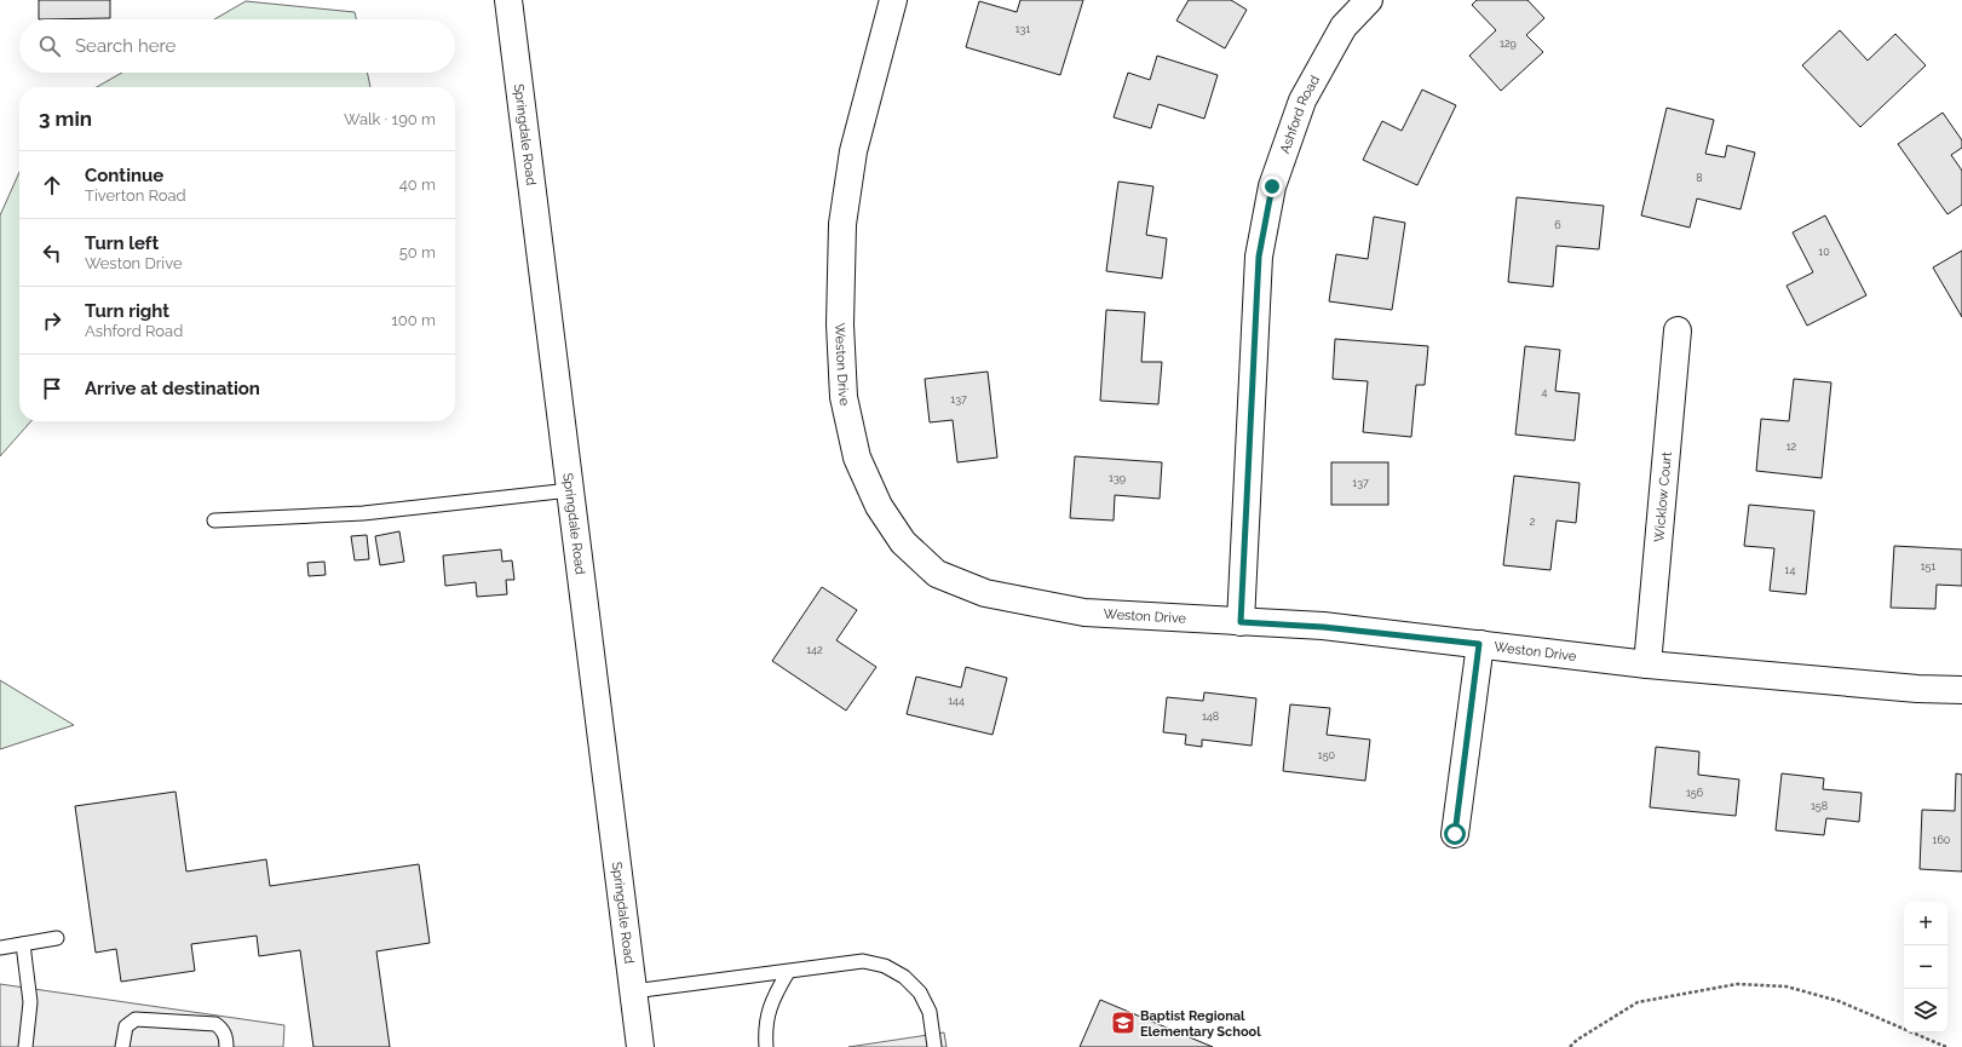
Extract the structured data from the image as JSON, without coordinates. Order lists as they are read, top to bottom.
{
  "streets": {
    "street": [
      "Ashford Road",
      "Springdale Road",
      "Weston Drive",
      "Wicklow Court"
    ]
  },
  "crossings": [
    ["Ashford Road", "Weston Drive"],
    ["Weston Drive", "Wicklow Court"]
  ],
  "places": {
    "school or university": ["Baptist Regional Elementary School"]
  },
  "house_numbers": [
    "131",
    "129",
    "8",
    "6",
    "10",
    "4",
    "137",
    "12",
    "139",
    "137",
    "2",
    "151",
    "14",
    "142",
    "144",
    "148",
    "150",
    "156",
    "158",
    "160"
  ],
  "page": {
    "search": "Search here",
    "heading": ["3 min", "Walk · 190 m"],
    "list": [
      ["Continue", "Tiverton Road", "40 m"],
      ["Turn left", "Weston Drive", "50 m"],
      ["Turn right", "Ashford Road", "100 m"],
      "Arrive at destination"
    ],
    "map_buttons": ["+", "−"]
  }
}
